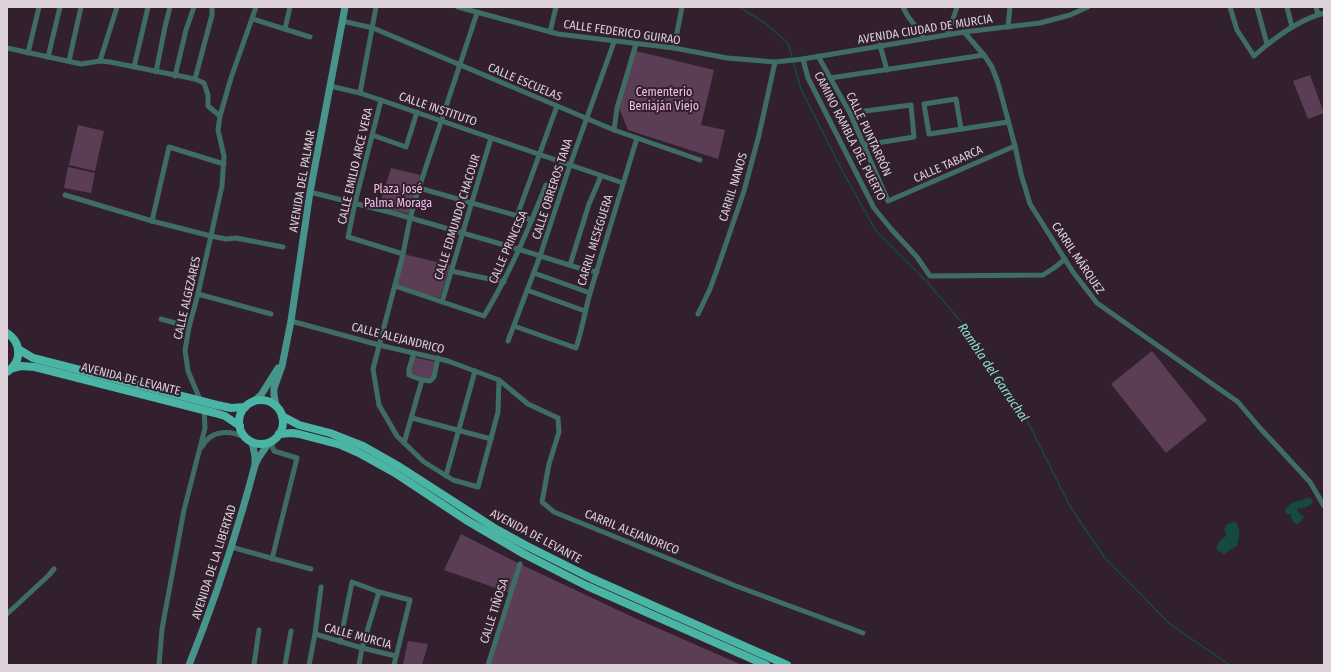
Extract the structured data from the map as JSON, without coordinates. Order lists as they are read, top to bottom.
{
  "streets": {
    "main road": ["AVENIDA DEL PALMAR", "AVENIDA DE LEVANTE", "AVENIDA DE LA LIBERTAD"],
    "street": [
      "AVENIDA CIUDAD DE MURCIA",
      "CALLE FEDERICO GUIRAO",
      "CALLE ESCUELAS",
      "CALLE INSTITUTO",
      "CALLE PUNTARRÓN",
      "CAMINO RAMBLA DEL PUERTO",
      "CALLE TABARCA",
      "CALLE EMILIO ARCE VERA",
      "CARRIL NANOS",
      "CALLE OBREROS TANA",
      "CALLE EDMUNDO CHACOUR",
      "CARRIL MESEGUERA",
      "CALLE PRINCESA",
      "CARRIL MÁRQUEZ",
      "CALLE ALGEZARES",
      "CALLE ALEJANDRICO",
      "CARRIL ALEJANDRICO",
      "CALLE TIÑOSA",
      "CALLE MURCIA"
    ]
  },
  "crossings": [
    ["AVENIDA CIUDAD DE MURCIA", "CALLE FEDERICO GUIRAO"],
    ["AVENIDA CIUDAD DE MURCIA", "CALLE PUNTARRÓN"],
    ["AVENIDA CIUDAD DE MURCIA", "CAMINO RAMBLA DEL PUERTO"],
    ["AVENIDA CIUDAD DE MURCIA", "CARRIL MÁRQUEZ"],
    ["CALLE FEDERICO GUIRAO", "CARRIL NANOS"],
    ["CALLE FEDERICO GUIRAO", "CALLE OBREROS TANA"],
    ["CALLE ESCUELAS", "AVENIDA DEL PALMAR"],
    ["CALLE ESCUELAS", "CALLE OBREROS TANA"],
    ["CALLE ESCUELAS", "CARRIL MESEGUERA"],
    ["CALLE INSTITUTO", "CALLE EMILIO ARCE VERA"],
    ["CALLE INSTITUTO", "AVENIDA DEL PALMAR"],
    ["CALLE INSTITUTO", "CALLE OBREROS TANA"],
    ["CALLE INSTITUTO", "CALLE EDMUNDO CHACOUR"],
    ["CALLE INSTITUTO", "CARRIL MESEGUERA"],
    ["CALLE PUNTARRÓN", "CALLE TABARCA"],
    ["CAMINO RAMBLA DEL PUERTO", "CARRIL MÁRQUEZ"],
    ["CALLE TABARCA", "CARRIL MÁRQUEZ"],
    ["AVENIDA DEL PALMAR", "CALLE ALEJANDRICO"],
    ["AVENIDA DEL PALMAR", "AVENIDA DE LEVANTE"],
    ["AVENIDA DEL PALMAR", "AVENIDA DE LA LIBERTAD"],
    ["CALLE OBREROS TANA", "CARRIL MESEGUERA"],
    ["CALLE EDMUNDO CHACOUR", "CALLE PRINCESA"],
    ["CALLE ALGEZARES", "AVENIDA DE LEVANTE"],
    ["CALLE ALEJANDRICO", "CARRIL ALEJANDRICO"],
    ["AVENIDA DE LEVANTE", "AVENIDA DE LA LIBERTAD"]
  ],
  "water": ["Rambla del Garruchal"],
  "parks": ["Cementerio Beniaján Viejo", "Plaza José Palma Moraga"]
}
